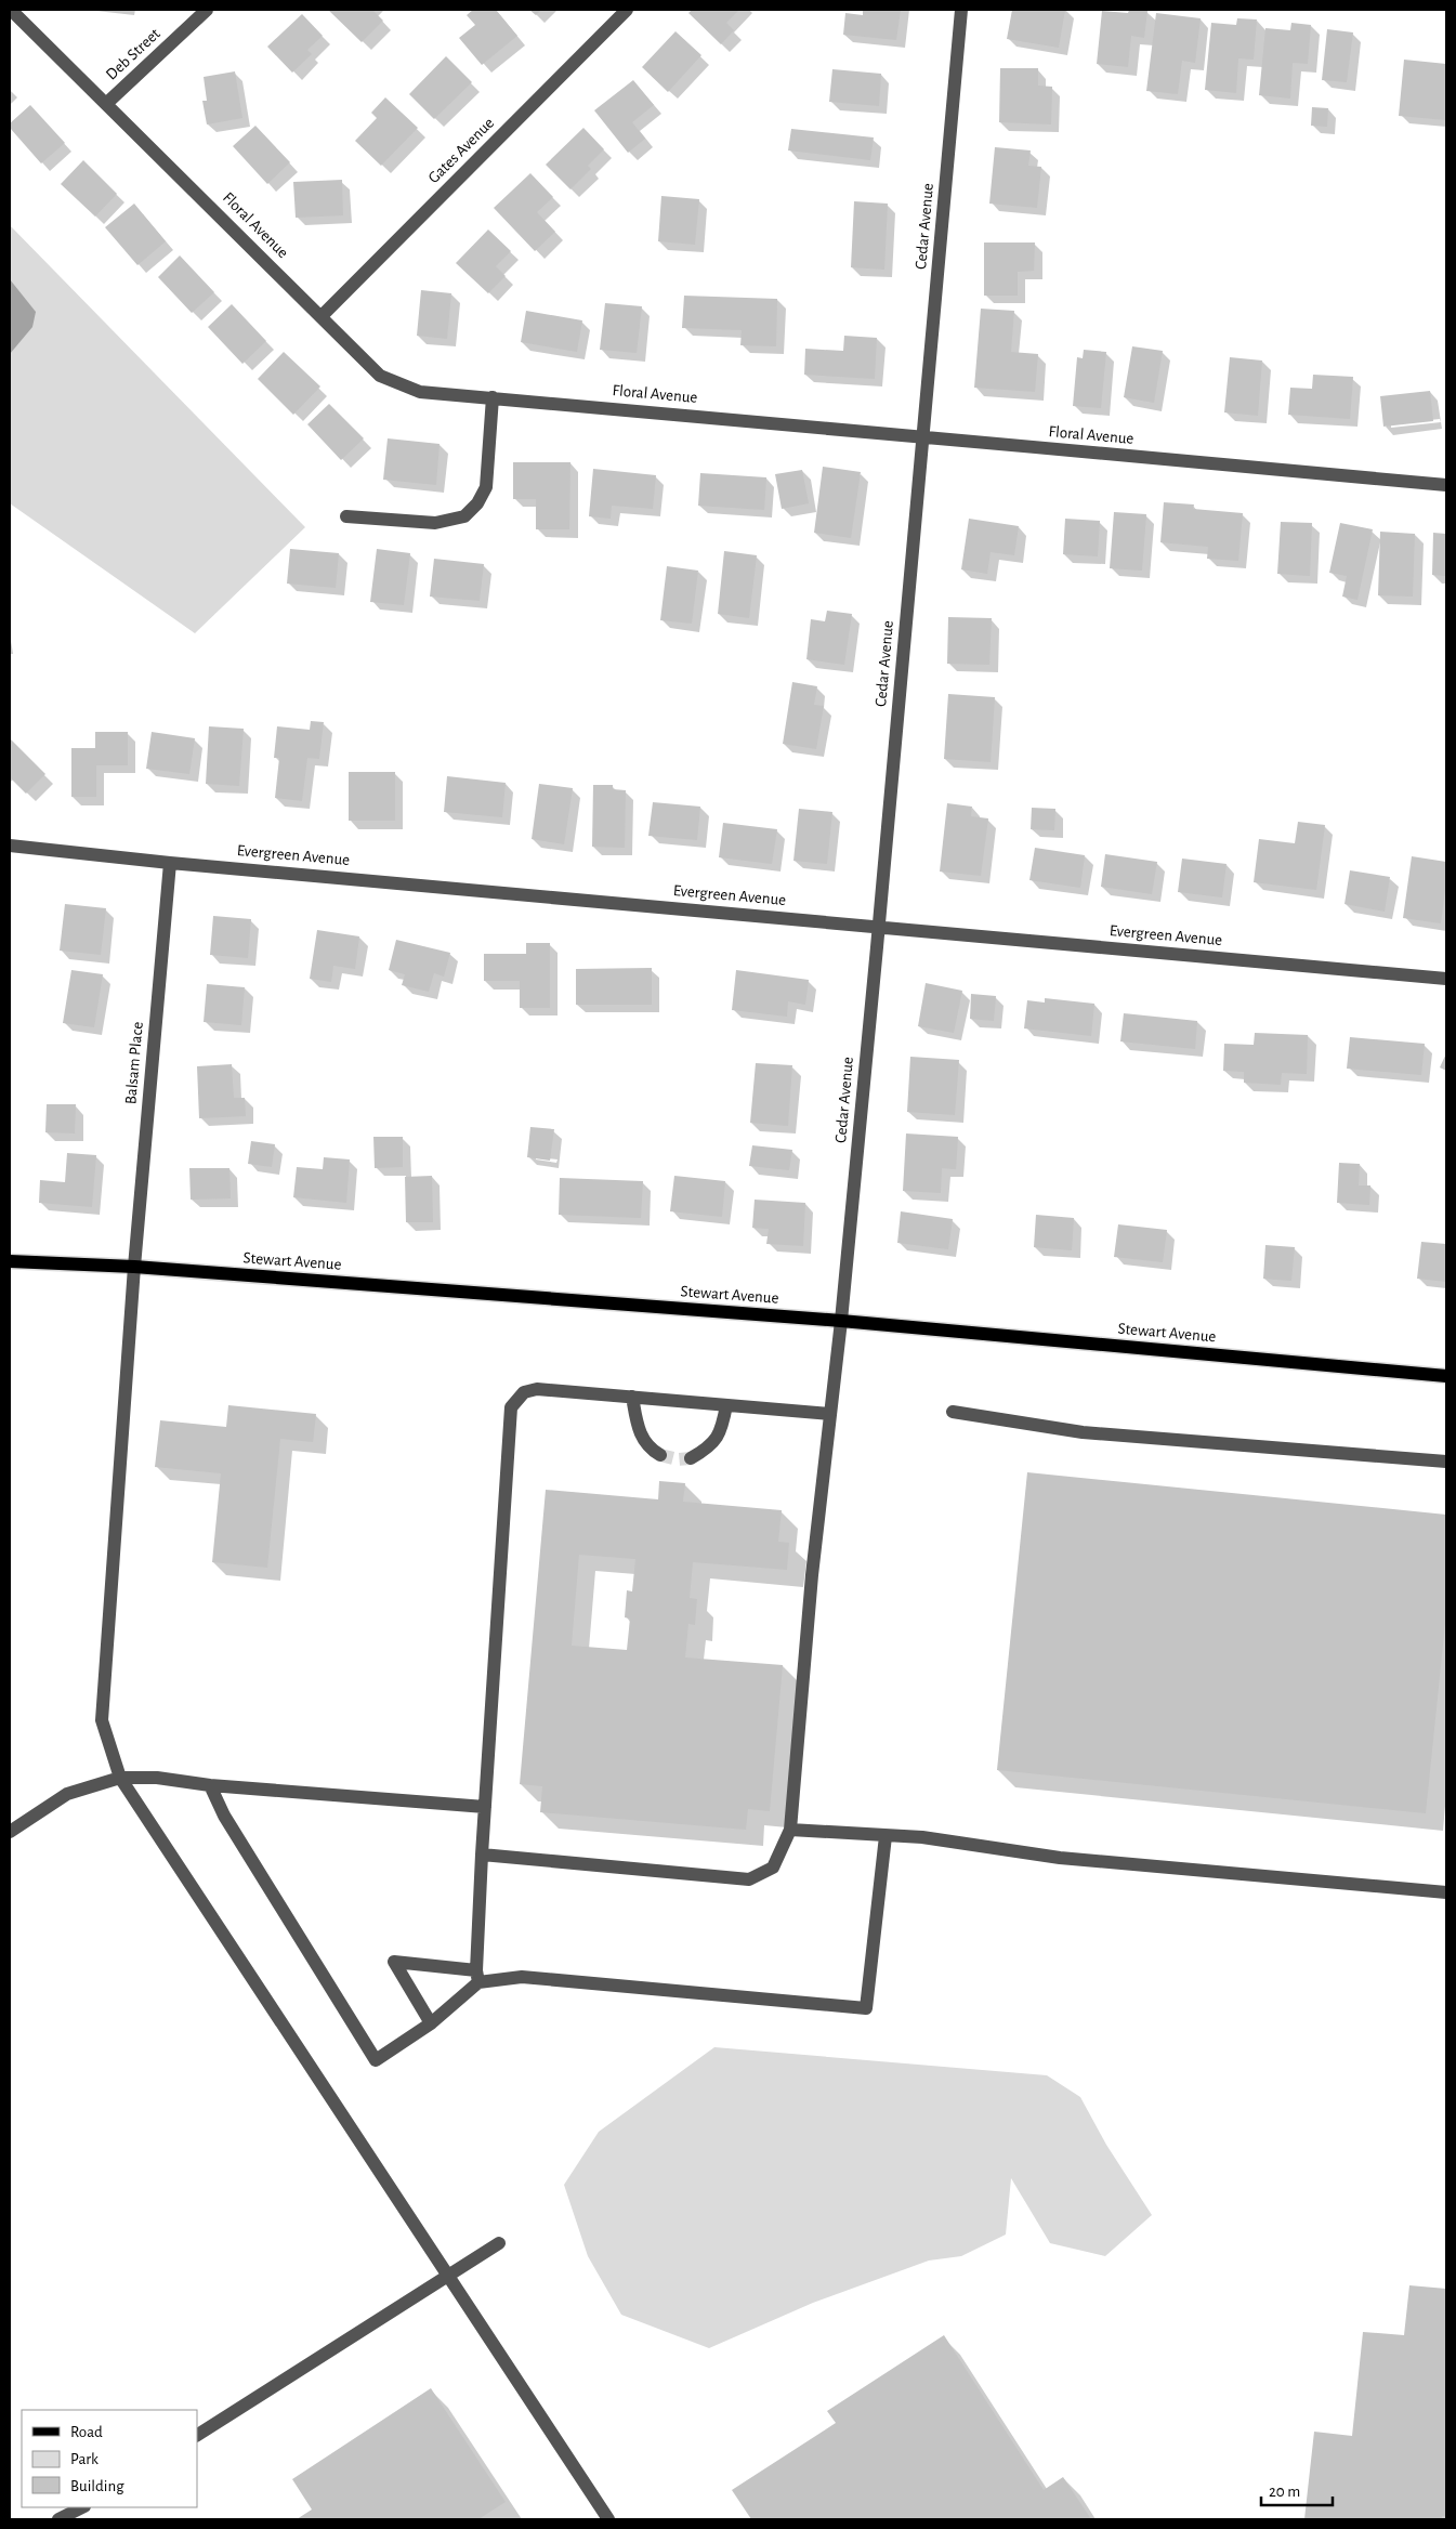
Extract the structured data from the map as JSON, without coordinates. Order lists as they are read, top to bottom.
{
  "streets": {
    "main road": ["Stewart Avenue"],
    "street": [
      "Deb Street",
      "Gates Avenue",
      "Floral Avenue",
      "Cedar Avenue",
      "Evergreen Avenue",
      "Balsam Place"
    ]
  },
  "crossings": [
    ["Deb Street", "Floral Avenue"],
    ["Gates Avenue", "Floral Avenue"],
    ["Floral Avenue", "Cedar Avenue"],
    ["Cedar Avenue", "Evergreen Avenue"],
    ["Cedar Avenue", "Stewart Avenue"],
    ["Evergreen Avenue", "Balsam Place"],
    ["Balsam Place", "Stewart Avenue"]
  ],
  "legend": ["Road", "Park", "Building"],
  "scale_bar": "20 m"
}
